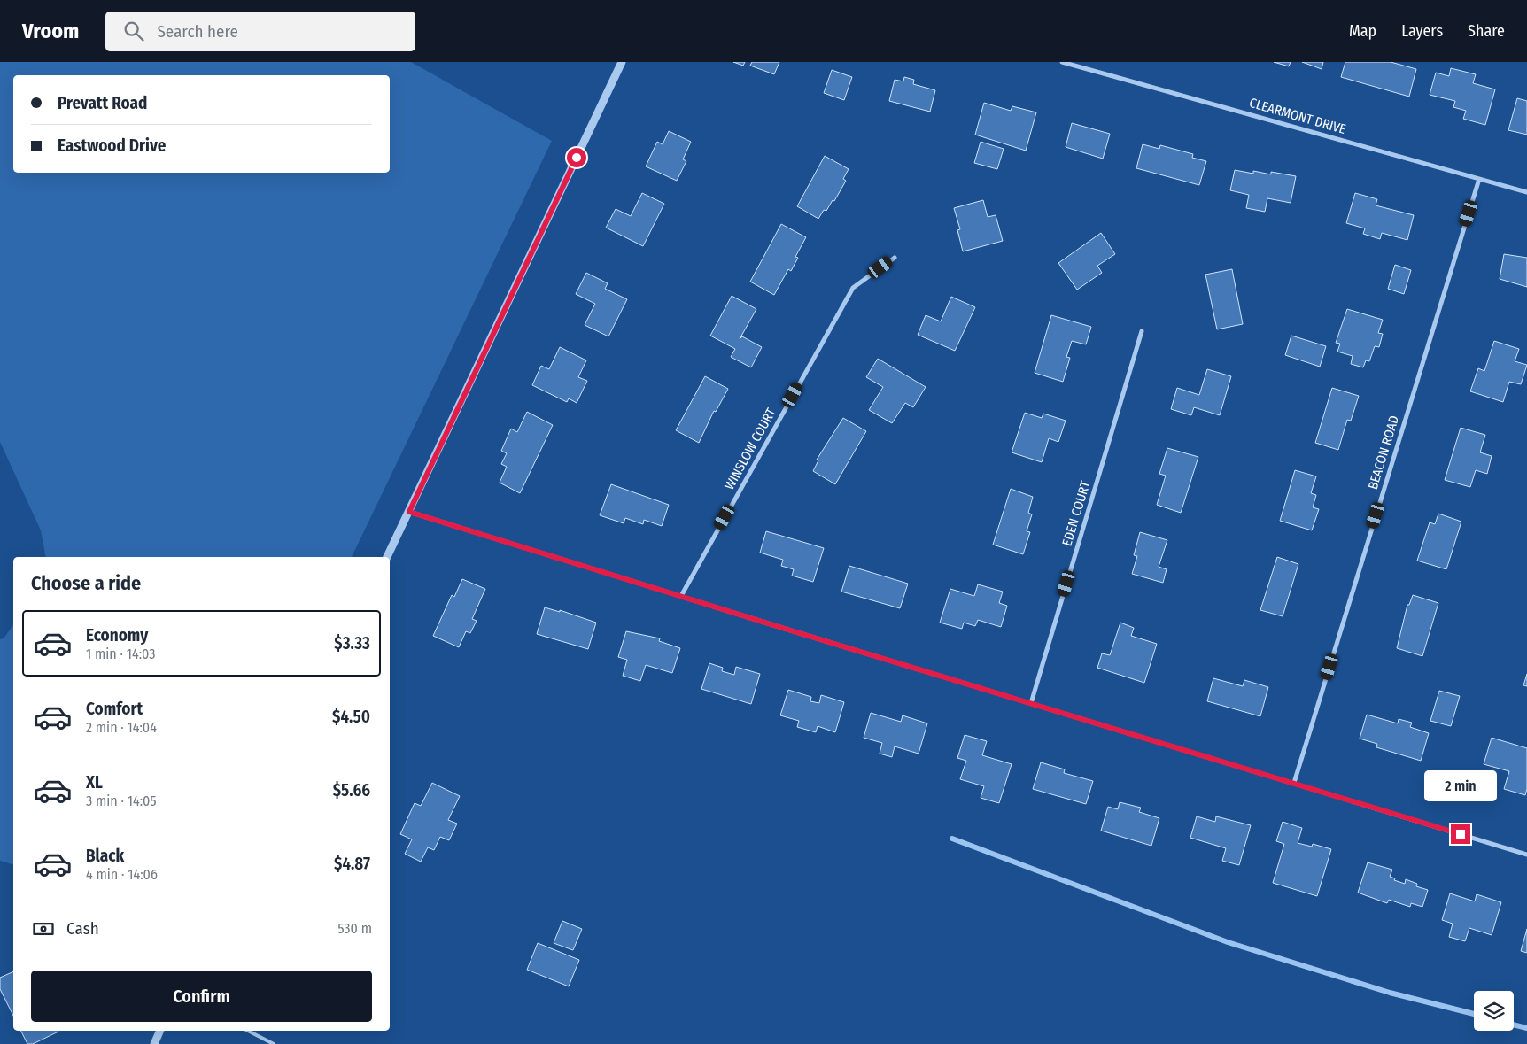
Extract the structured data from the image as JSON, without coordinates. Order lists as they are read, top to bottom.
{
  "streets": {
    "street": [
      "CLEARMONT DRIVE",
      "WINSLOW COURT",
      "BEACON ROAD",
      "EDEN COURT"
    ]
  },
  "crossings": [
    ["CLEARMONT DRIVE", "BEACON ROAD"]
  ],
  "page": {
    "header": "Vroom",
    "search": "Search here",
    "nav": ["Map", "Layers", "Share"],
    "banner": ["Prevatt Road", "Eastwood Drive"],
    "heading": "Choose a ride",
    "list": [
      {
        "name": "Economy",
        "note": "1 min · 14:03",
        "value": "$3.33"
      },
      {
        "name": "Comfort",
        "note": "2 min · 14:04",
        "value": "$4.50"
      },
      {
        "name": "XL",
        "note": "3 min · 14:05",
        "value": "$5.66"
      },
      {
        "name": "Black",
        "note": "4 min · 14:06",
        "value": "$4.87"
      }
    ],
    "bubble": "2 min",
    "pay": ["Cash", "530 m"],
    "buttons": "Confirm"
  }
}
